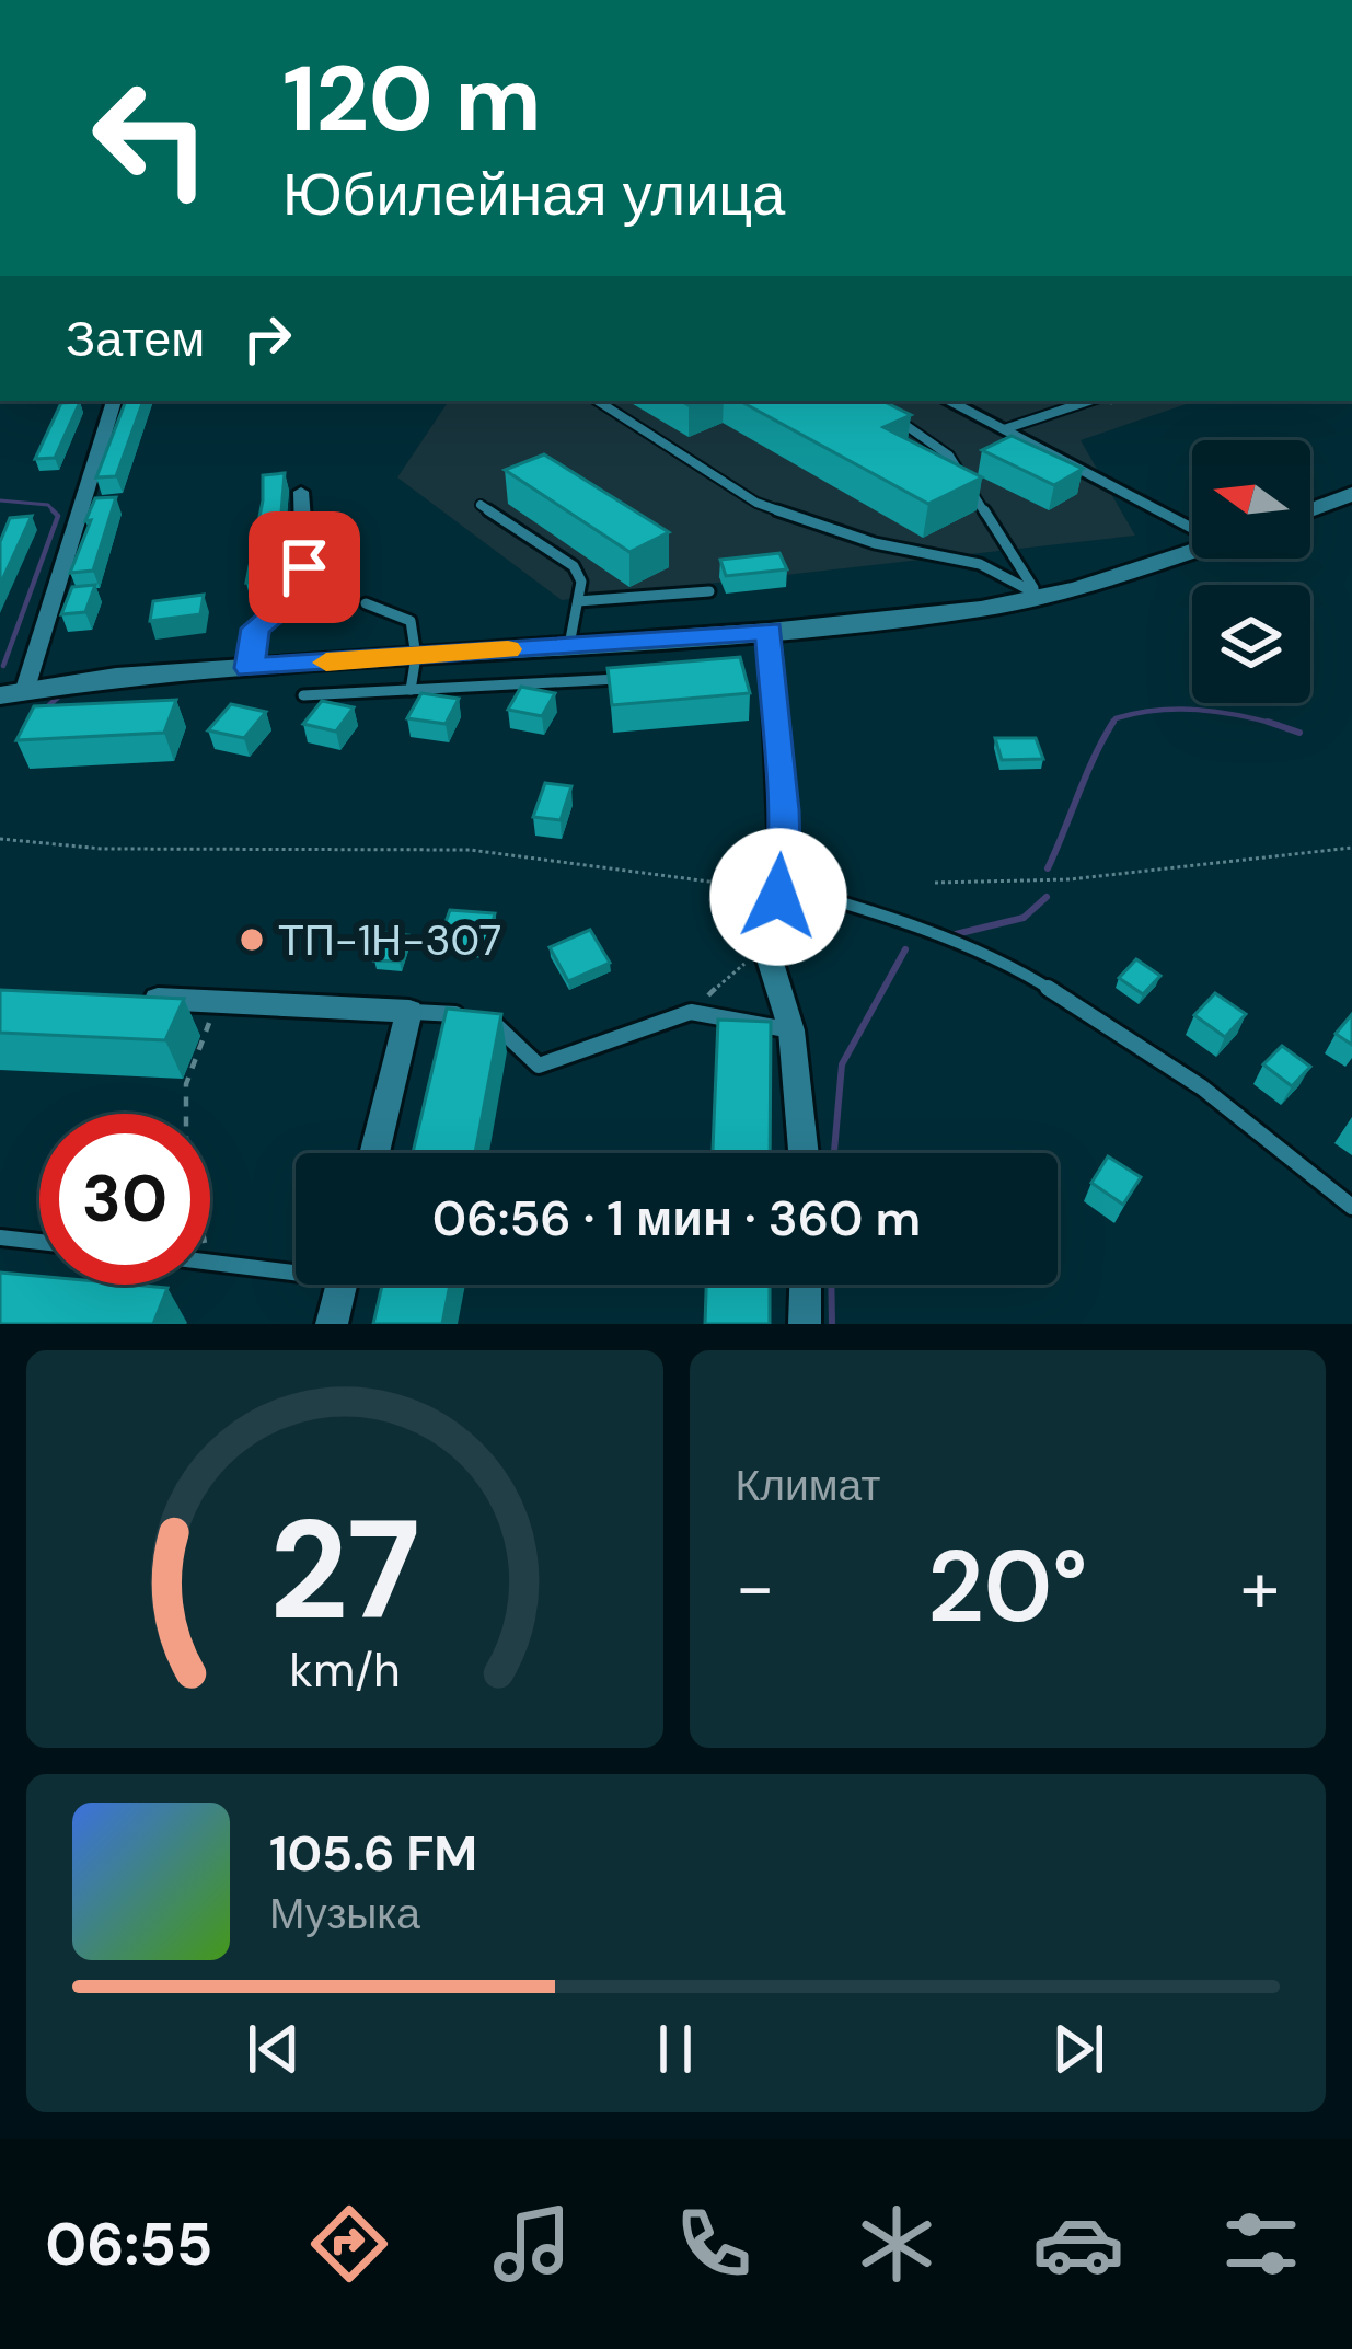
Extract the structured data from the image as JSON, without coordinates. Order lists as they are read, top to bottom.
{
  "places": ["ТП-1Н-307"],
  "north": "left",
  "page": {
    "turn": ["120 m", "Юбилейная улица"],
    "then": "Затем",
    "limit": "30",
    "trip": "06:56 · 1 мин · 360 m",
    "tile": "Климат",
    "heat": ["−", "20°", "+"],
    "song": ["105.6 FM", "Музыка"],
    "tabs": "06:55",
    "gauge": ["27", "km/h"]
  }
}
